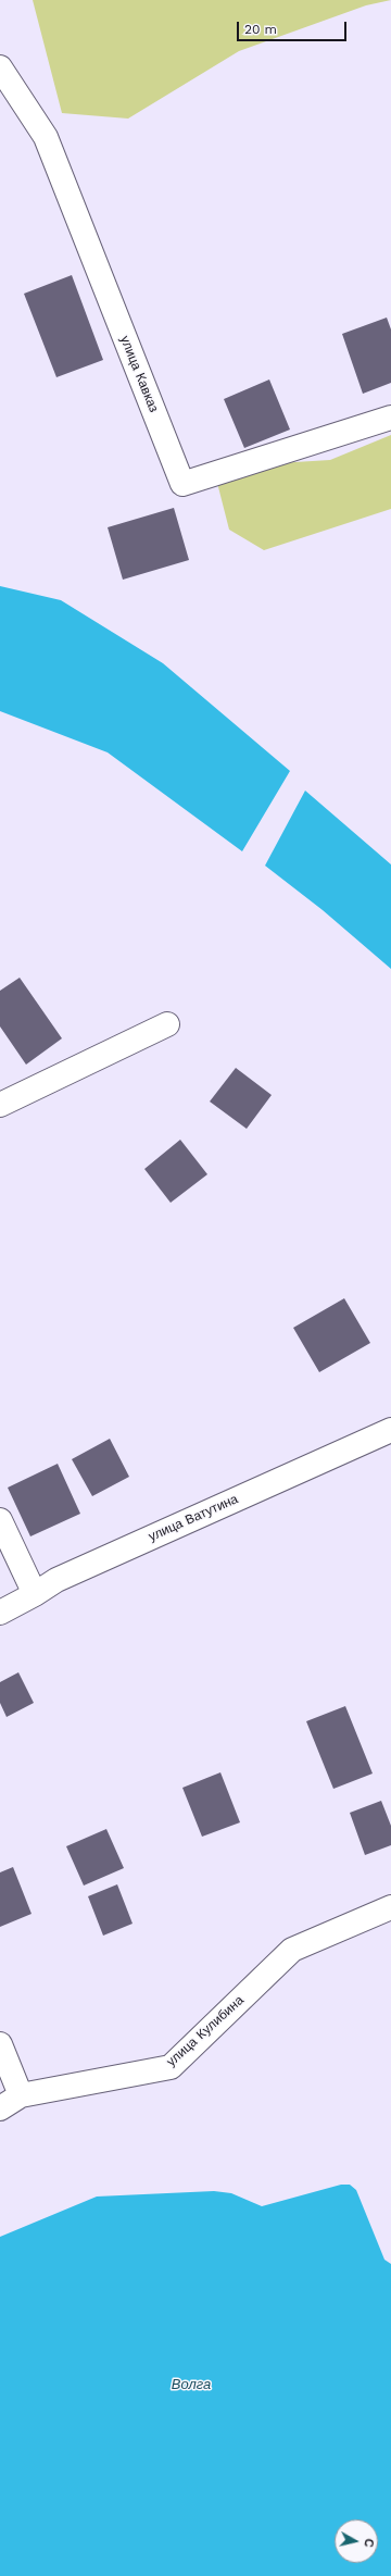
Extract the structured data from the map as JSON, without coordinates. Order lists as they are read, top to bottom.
{
  "streets": {
    "street": ["улица Кавказ", "улица Ватутина", "улица Кулибина"]
  },
  "water": ["Волга"],
  "scale_bar": "20 m",
  "north": "right"
}
